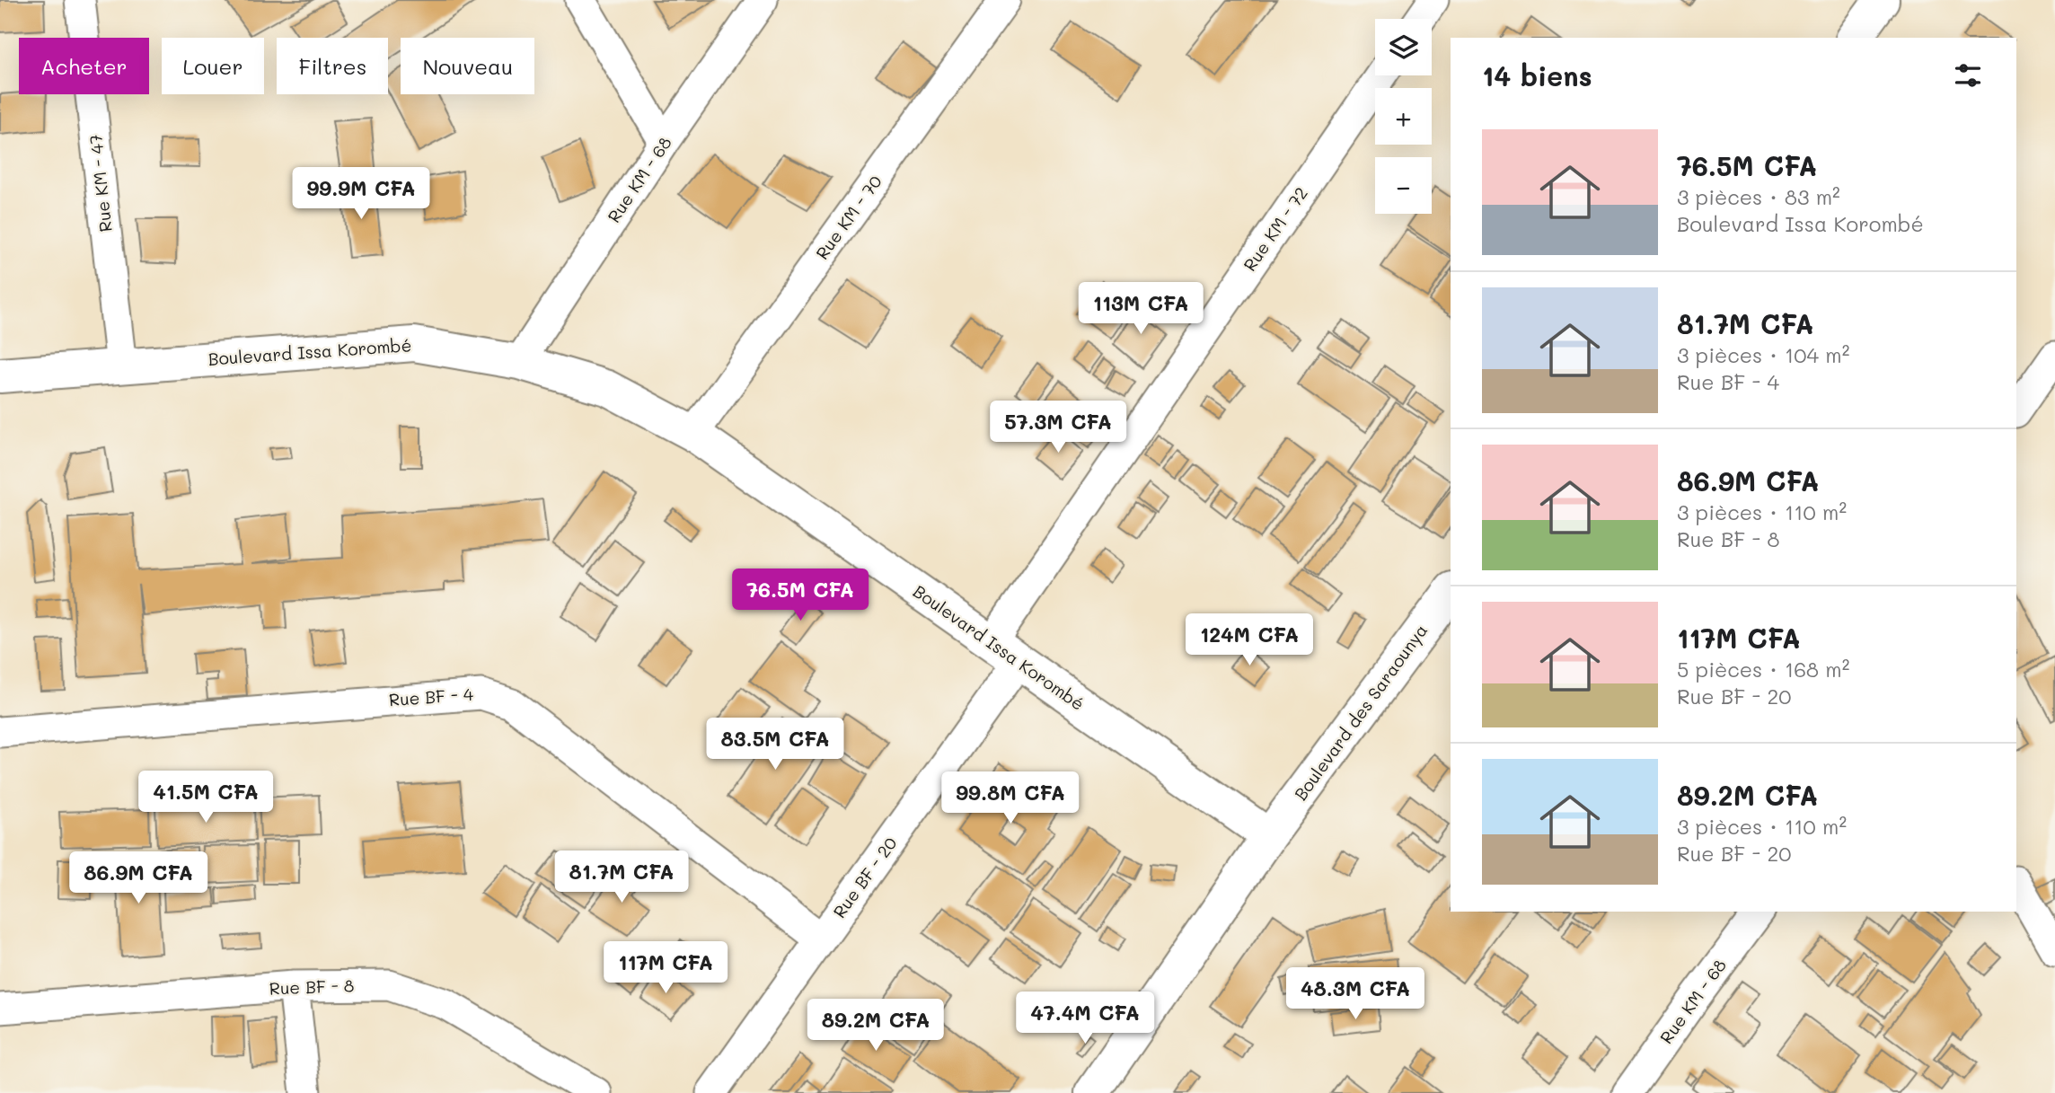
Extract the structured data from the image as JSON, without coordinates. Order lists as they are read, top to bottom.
{
  "streets": {
    "street": [
      "Rue KM - 68",
      "Rue KM - 47",
      "Rue KM - 70",
      "Rue KM - 72",
      "Boulevard Issa Korombé",
      "Rue BF - 4",
      "Boulevard des Saraounya",
      "Rue BF - 20",
      "Rue BF - 8"
    ]
  },
  "crossings": [
    ["Rue KM - 68", "Boulevard Issa Korombé"],
    ["Rue KM - 47", "Boulevard Issa Korombé"],
    ["Rue KM - 70", "Boulevard Issa Korombé"],
    ["Rue KM - 72", "Boulevard Issa Korombé"],
    ["Rue KM - 72", "Rue BF - 20"],
    ["Boulevard Issa Korombé", "Boulevard des Saraounya"],
    ["Boulevard Issa Korombé", "Rue BF - 20"],
    ["Rue BF - 4", "Rue BF - 20"]
  ],
  "page": {
    "map_buttons": ["+", "−"],
    "chip": [
      "Acheter",
      "Louer",
      "Filtres",
      "Nouveau"
    ],
    "heading": "14 biens",
    "list": [
      {
        "name": "76.5M CFA",
        "note": "3 pièces · 83 m² · Boulevard Issa Korombé"
      },
      {
        "name": "81.7M CFA",
        "note": "3 pièces · 104 m² · Rue BF - 4"
      },
      {
        "name": "86.9M CFA",
        "note": "3 pièces · 110 m² · Rue BF - 8"
      },
      {
        "name": "117M CFA",
        "note": "5 pièces · 168 m² · Rue BF - 20"
      },
      {
        "name": "89.2M CFA",
        "note": "3 pièces · 110 m² · Rue BF - 20"
      }
    ],
    "price": [
      "99.9M CFA",
      "113M CFA",
      "57.3M CFA",
      "76.5M CFA",
      "124M CFA",
      "83.5M CFA",
      "41.5M CFA",
      "99.8M CFA",
      "81.7M CFA",
      "86.9M CFA",
      "117M CFA",
      "48.3M CFA",
      "47.4M CFA",
      "89.2M CFA"
    ]
  }
}
